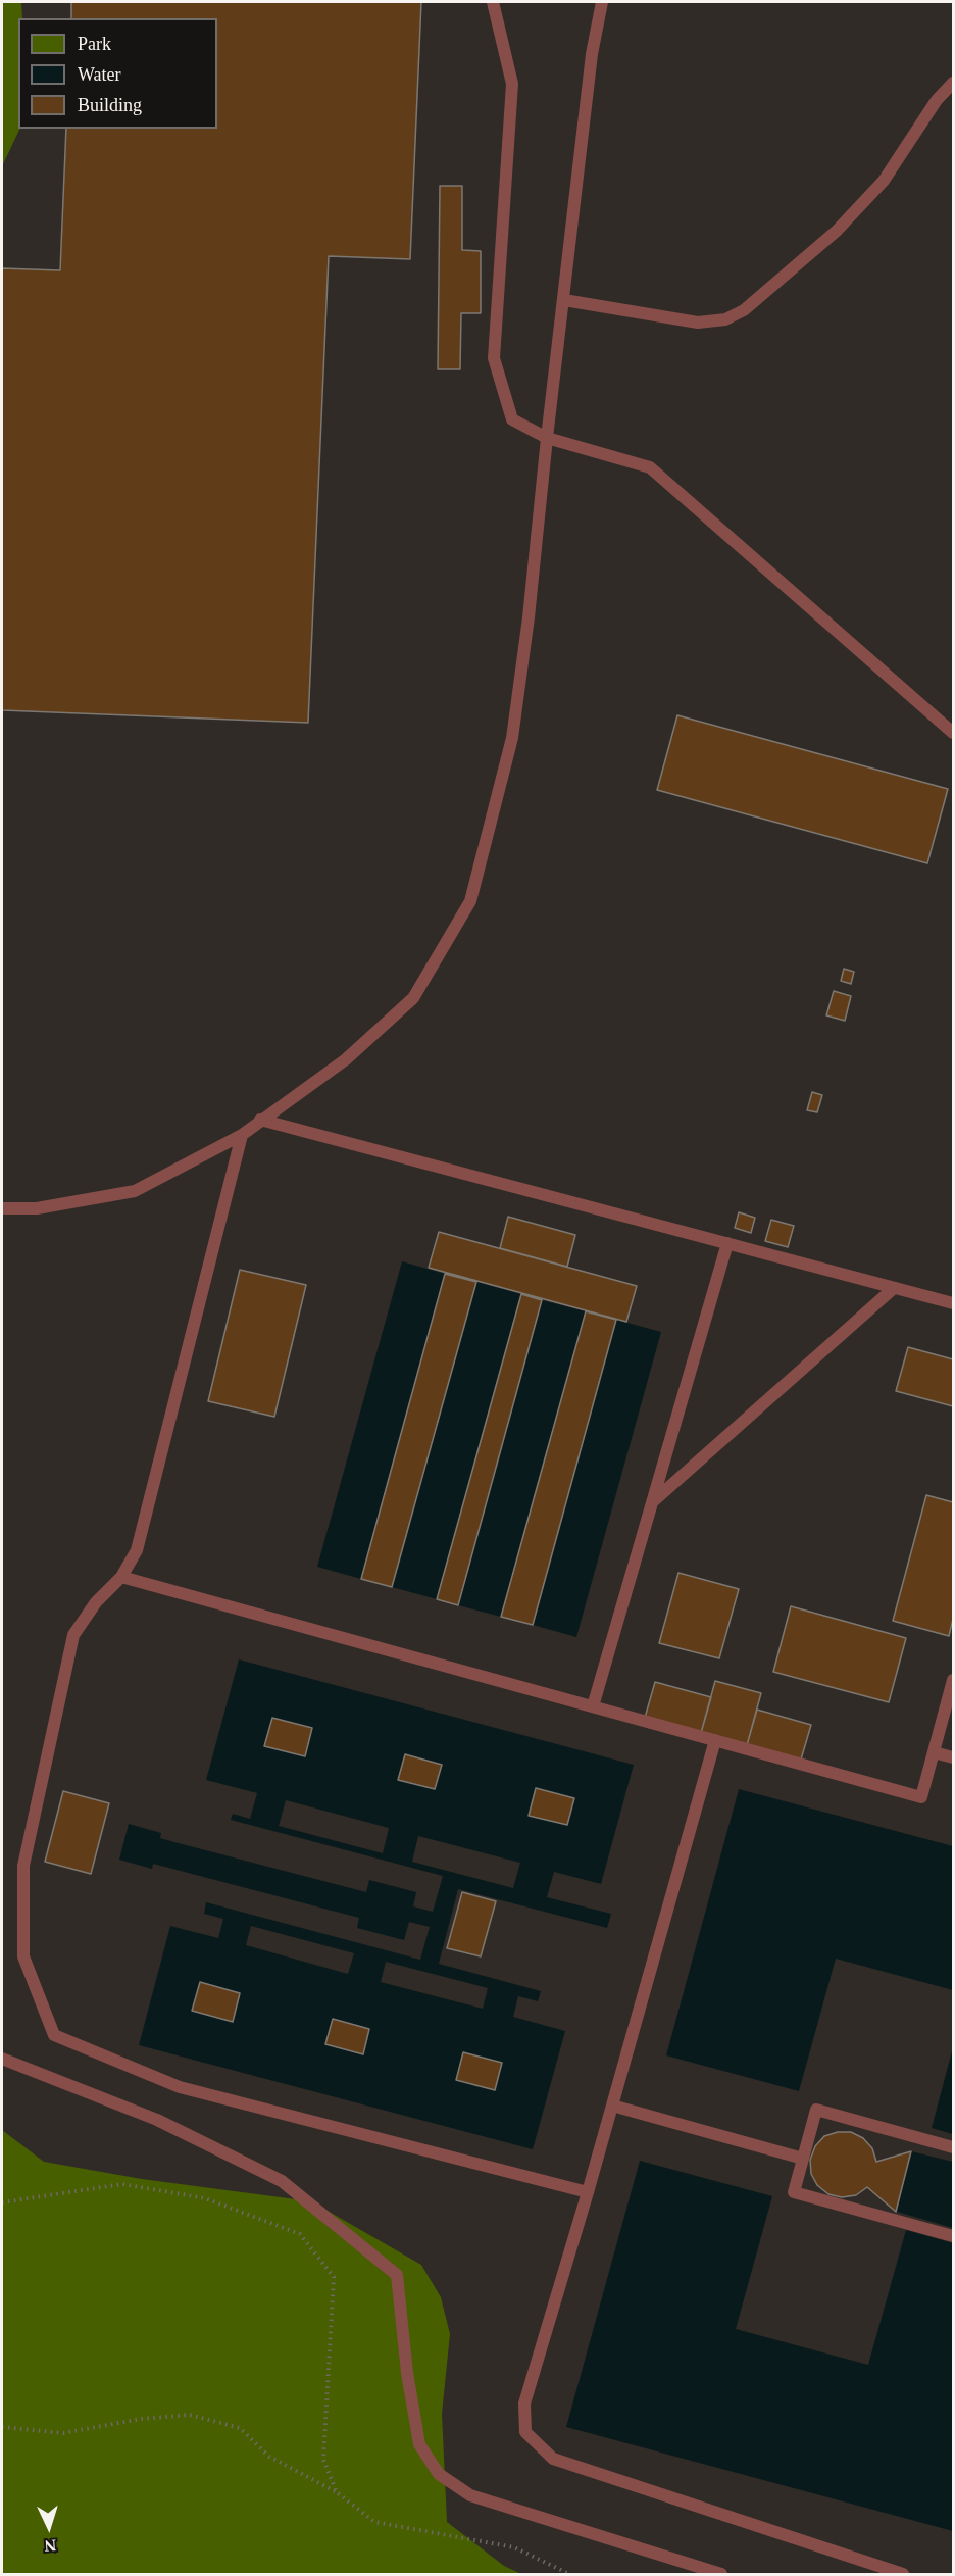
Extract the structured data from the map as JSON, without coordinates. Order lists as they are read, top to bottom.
{
  "legend": ["Park", "Water", "Building"],
  "north": "bottom"
}
